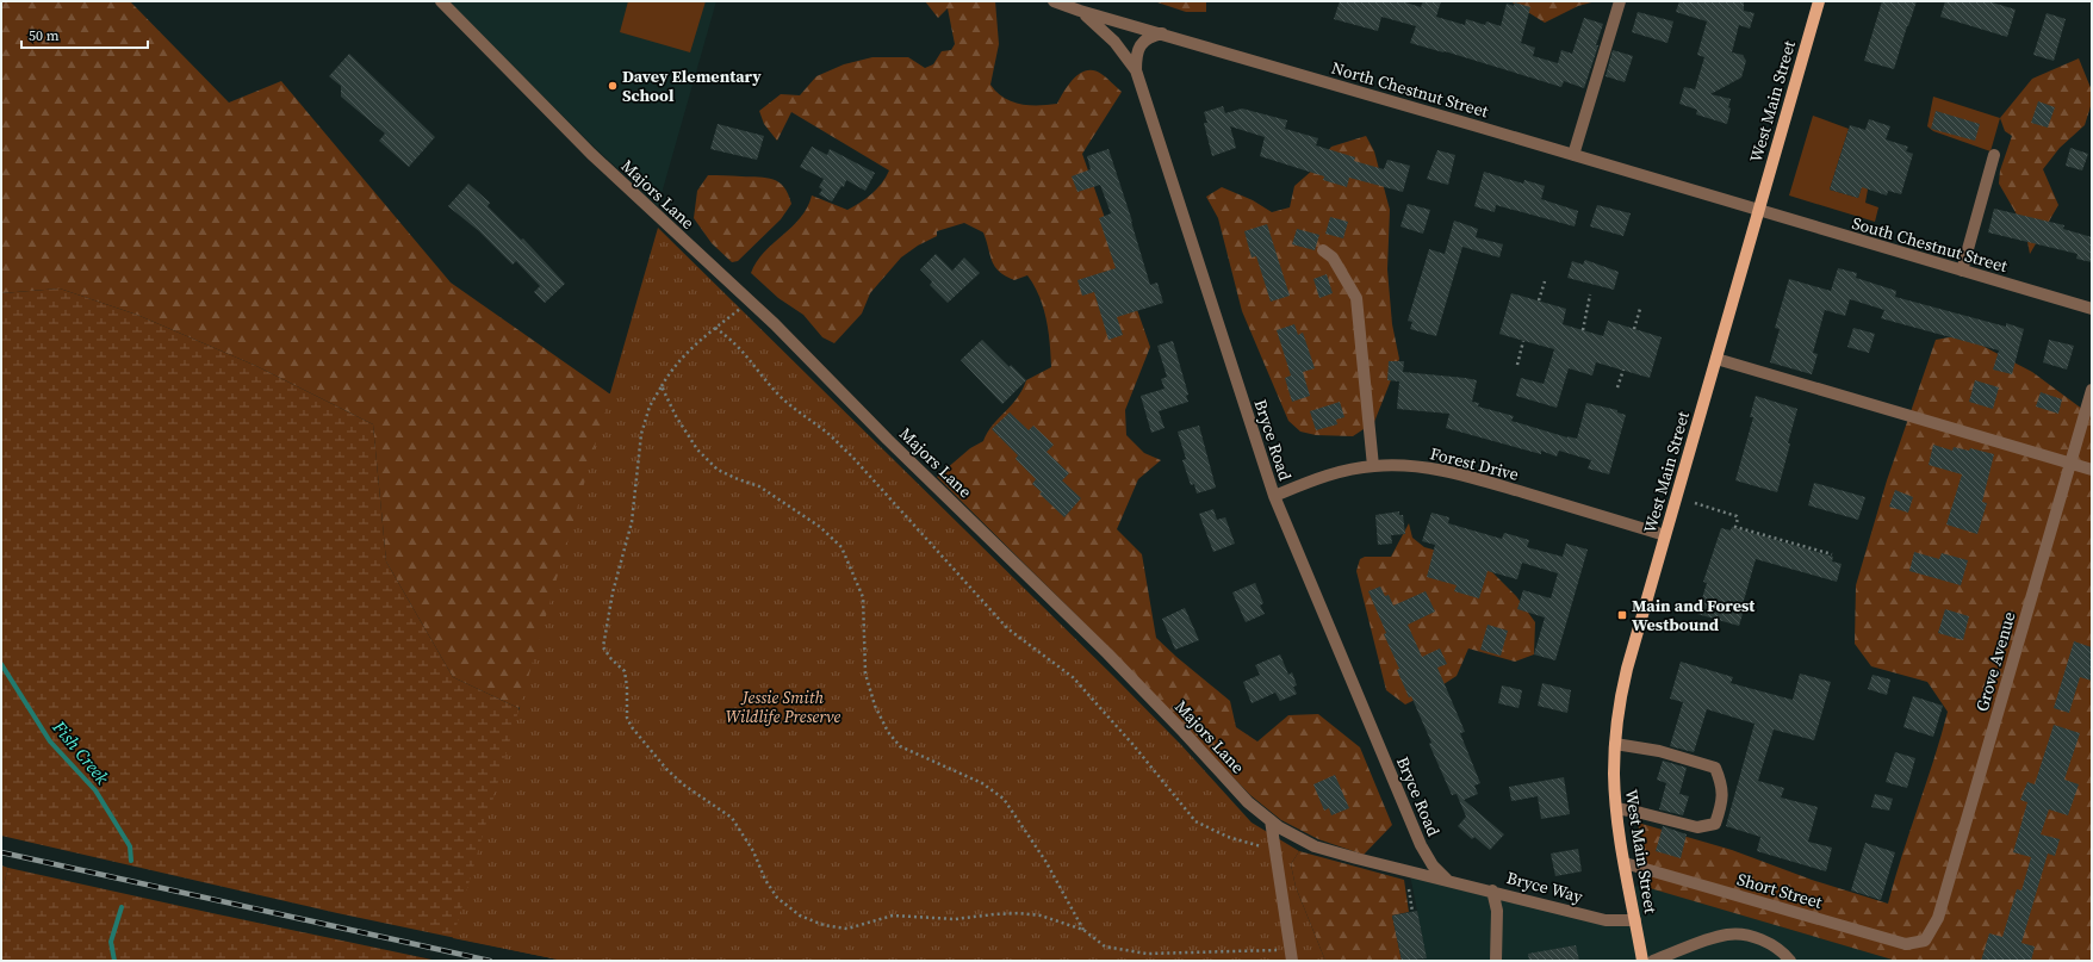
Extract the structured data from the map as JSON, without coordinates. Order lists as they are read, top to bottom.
{
  "streets": {
    "main road": ["West Main Street"],
    "street": [
      "North Chestnut Street",
      "Majors Lane",
      "South Chestnut Street",
      "Bryce Road",
      "Forest Drive",
      "Grove Avenue",
      "Bryce Way",
      "Short Street"
    ]
  },
  "crossings": [
    ["North Chestnut Street", "West Main Street"],
    ["North Chestnut Street", "South Chestnut Street"],
    ["North Chestnut Street", "Bryce Road"],
    ["West Main Street", "South Chestnut Street"],
    ["West Main Street", "Forest Drive"],
    ["West Main Street", "Bryce Way"],
    ["West Main Street", "Short Street"],
    ["Majors Lane", "Bryce Road"],
    ["Majors Lane", "Bryce Way"],
    ["Bryce Road", "Forest Drive"],
    ["Bryce Road", "Bryce Way"],
    ["Grove Avenue", "Short Street"]
  ],
  "water": ["Fish Creek"],
  "parks": ["Jessie Smith Wildlife Preserve"],
  "places": {
    "other": ["Davey Elementary School"],
    "transit": ["Main and Forest Westbound"]
  },
  "scale_bar": "50 m"
}
